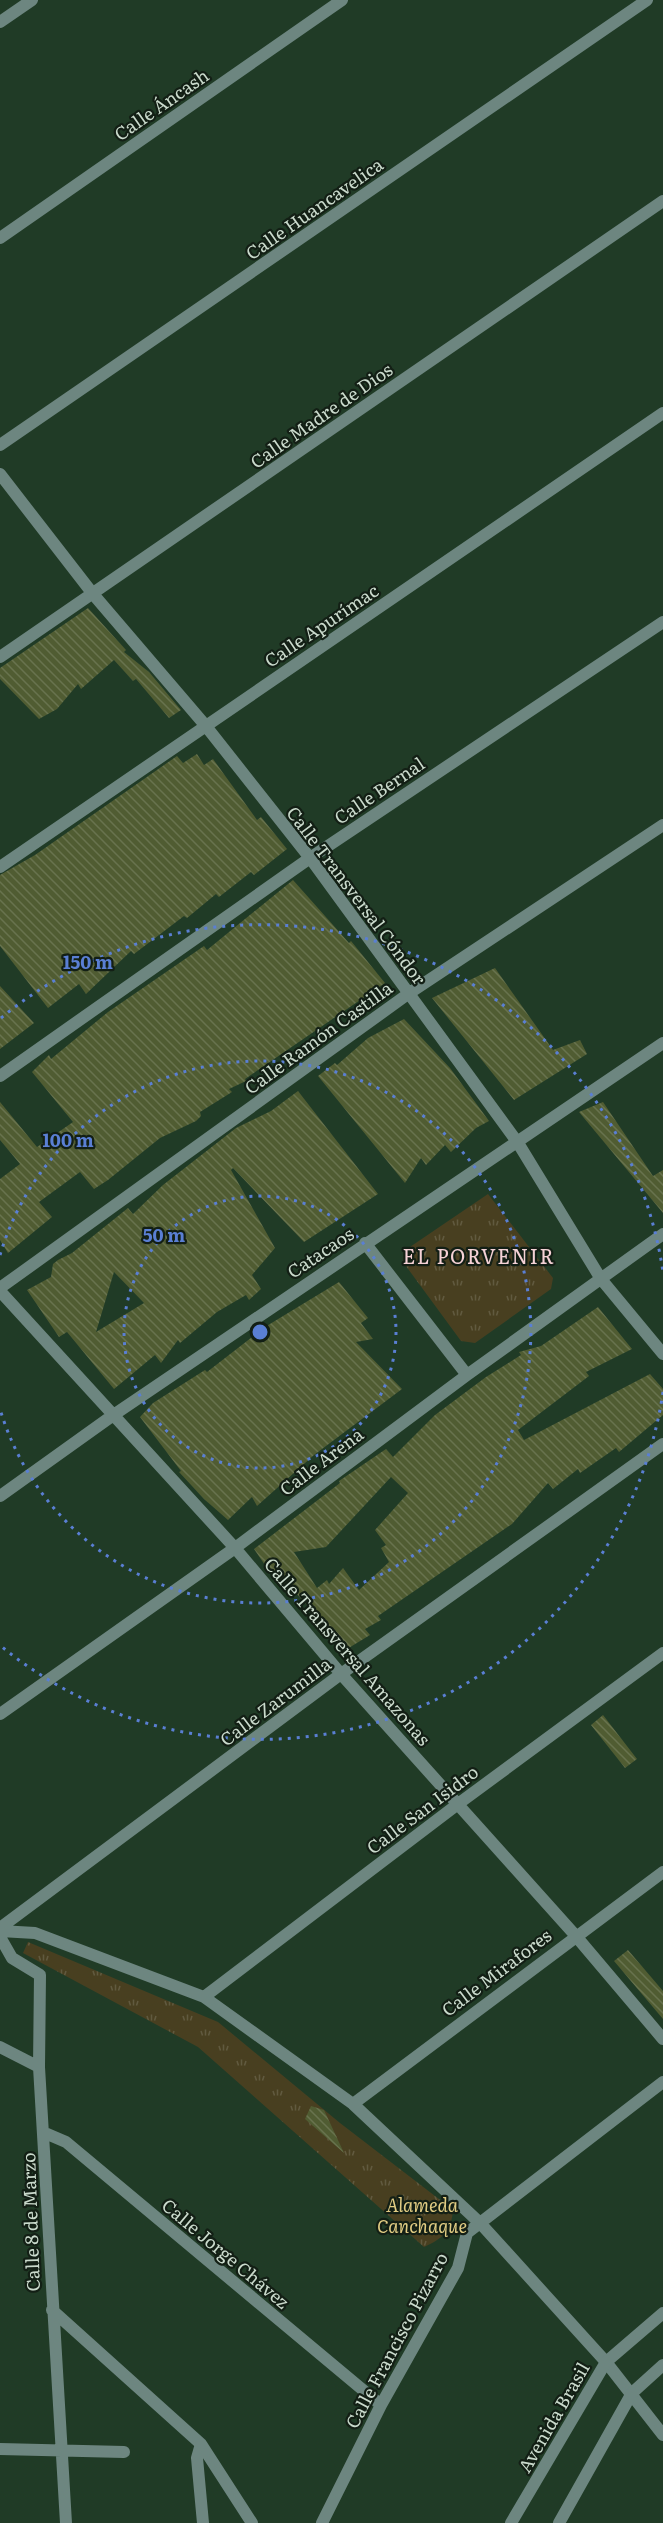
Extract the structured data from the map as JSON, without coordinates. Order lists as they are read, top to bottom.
{
  "streets": {
    "street": [
      "Calle Áncash",
      "Calle Huancavelica",
      "Calle Madre de Dios",
      "Calle Apurímac",
      "Calle Bernal",
      "Calle Transversal Cóndor",
      "Calle Ramón Castilla",
      "Catacaos",
      "Calle Arena",
      "Calle Transversal Amazonas",
      "Calle Zarumilla",
      "Calle San Isidro",
      "Calle Mirafores",
      "Calle 8 de Marzo",
      "Calle Jorge Chávez",
      "Calle Francisco Pizarro",
      "Avenida Brasil"
    ]
  },
  "crossings": [
    ["Calle Madre de Dios", "Calle Transversal Cóndor"],
    ["Calle Apurímac", "Calle Transversal Cóndor"],
    ["Calle Bernal", "Calle Transversal Cóndor"],
    ["Calle Transversal Cóndor", "Calle Ramón Castilla"],
    ["Calle Transversal Cóndor", "Catacaos"],
    ["Calle Transversal Cóndor", "Calle Arena"],
    ["Calle Ramón Castilla", "Calle Transversal Amazonas"],
    ["Catacaos", "Calle Transversal Amazonas"],
    ["Calle Arena", "Calle Transversal Amazonas"],
    ["Calle Transversal Amazonas", "Calle Zarumilla"],
    ["Calle Transversal Amazonas", "Calle San Isidro"],
    ["Calle Transversal Amazonas", "Calle Mirafores"],
    ["Calle 8 de Marzo", "Calle Jorge Chávez"],
    ["Calle Jorge Chávez", "Calle Francisco Pizarro"]
  ],
  "districts": ["EL PORVENIR"],
  "parks": ["Alameda Canchaque"],
  "rings": ["150 m", "100 m", "50 m"]
}
